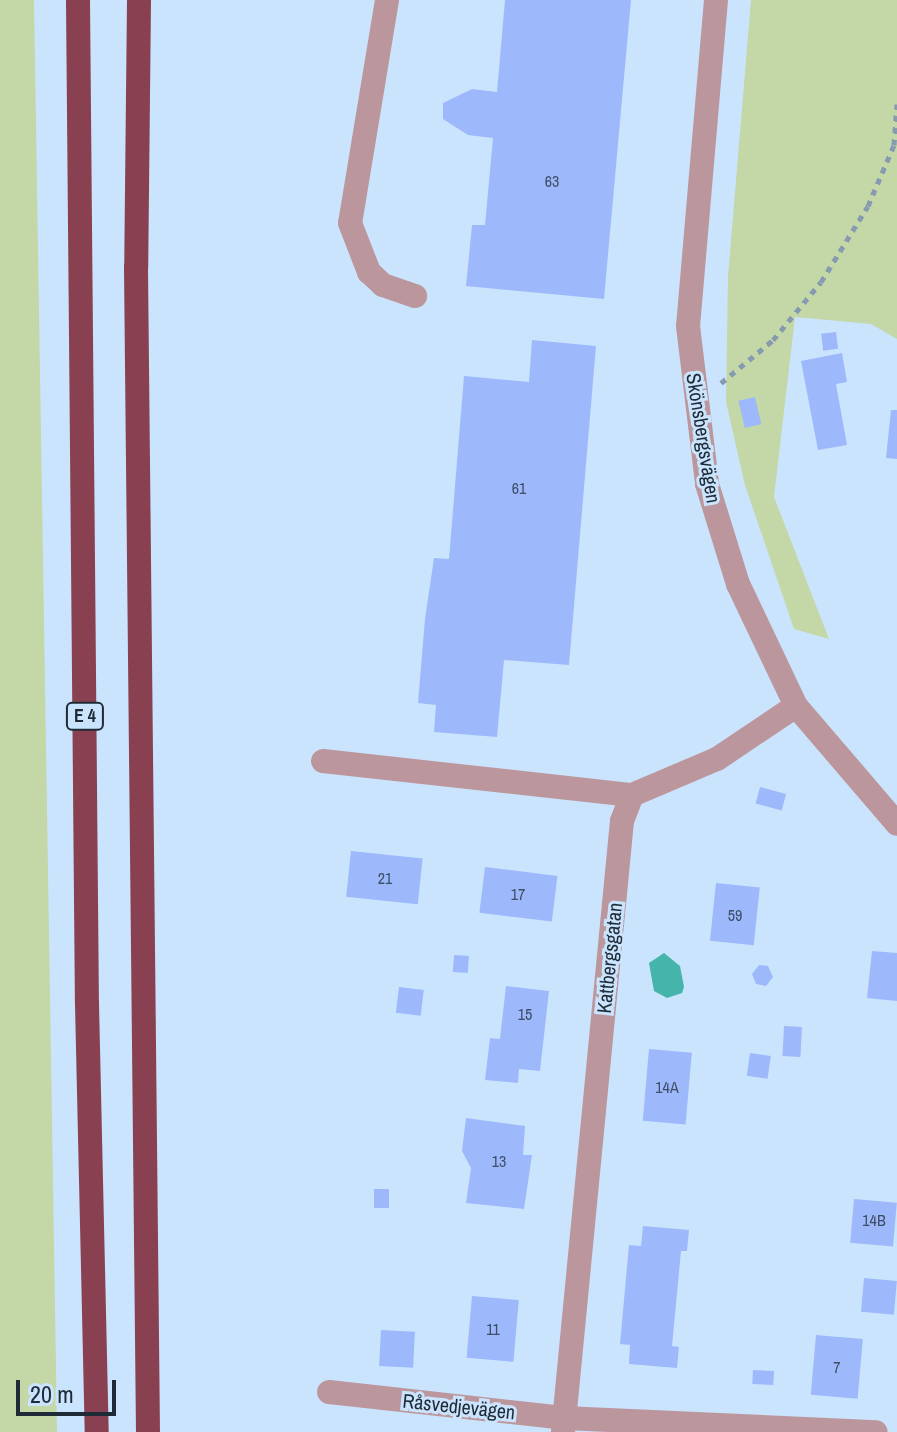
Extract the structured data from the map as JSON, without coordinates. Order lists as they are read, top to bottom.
{
  "streets": {
    "highway": ["E 4"],
    "street": ["Skönsbergsvägen", "Kattbergsgatan", "Råsvedjevägen"]
  },
  "crossings": [
    ["Kattbergsgatan", "Råsvedjevägen"]
  ],
  "house_numbers": [
    "63",
    "61",
    "21",
    "17",
    "59",
    "15",
    "14A",
    "13",
    "14B",
    "11",
    "7"
  ],
  "scale_bar": "20 m"
}
